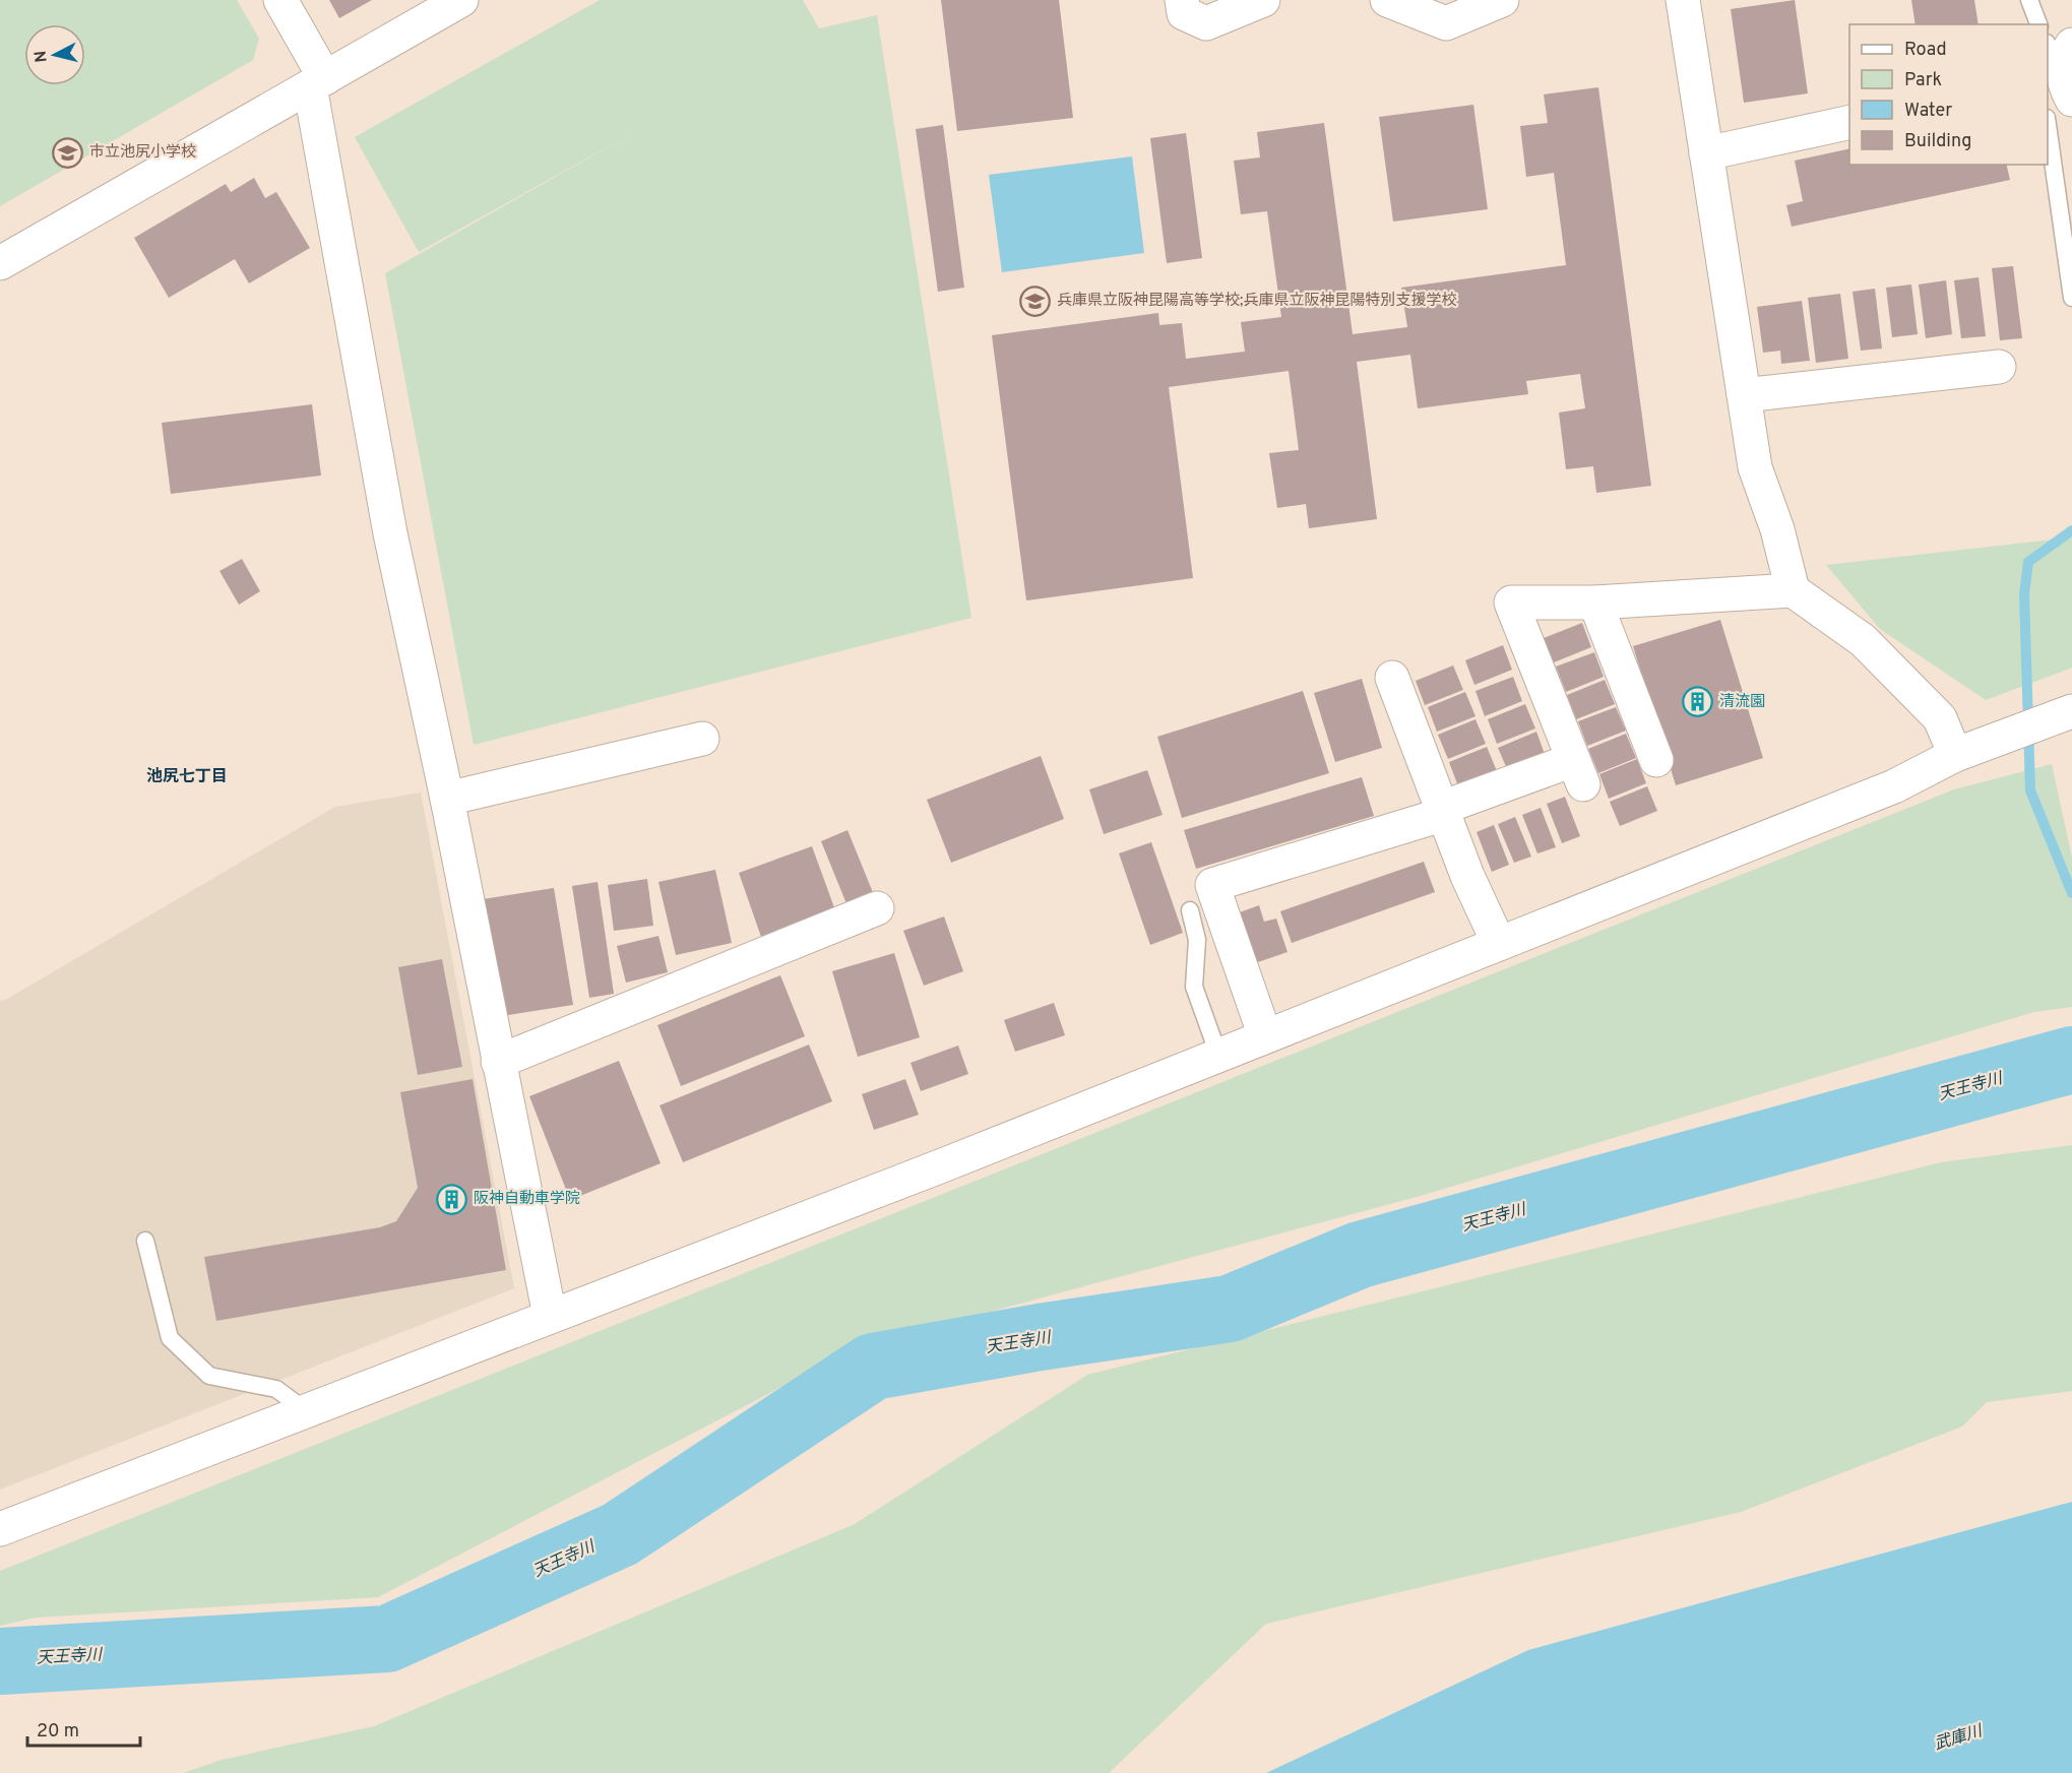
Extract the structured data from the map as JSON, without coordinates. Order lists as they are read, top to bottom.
{
  "districts": ["池尻七丁目"],
  "water": ["天王寺川", "武庫川"],
  "places": {
    "school or university": ["市立池尻小学校", "兵庫県立阪神昆陽高等学校;兵庫県立阪神昆陽特別支援学校"],
    "building": ["清流園", "阪神自動車学院"]
  },
  "legend": [
    "Road",
    "Park",
    "Water",
    "Building"
  ],
  "scale_bar": "20 m",
  "north": "left"
}
